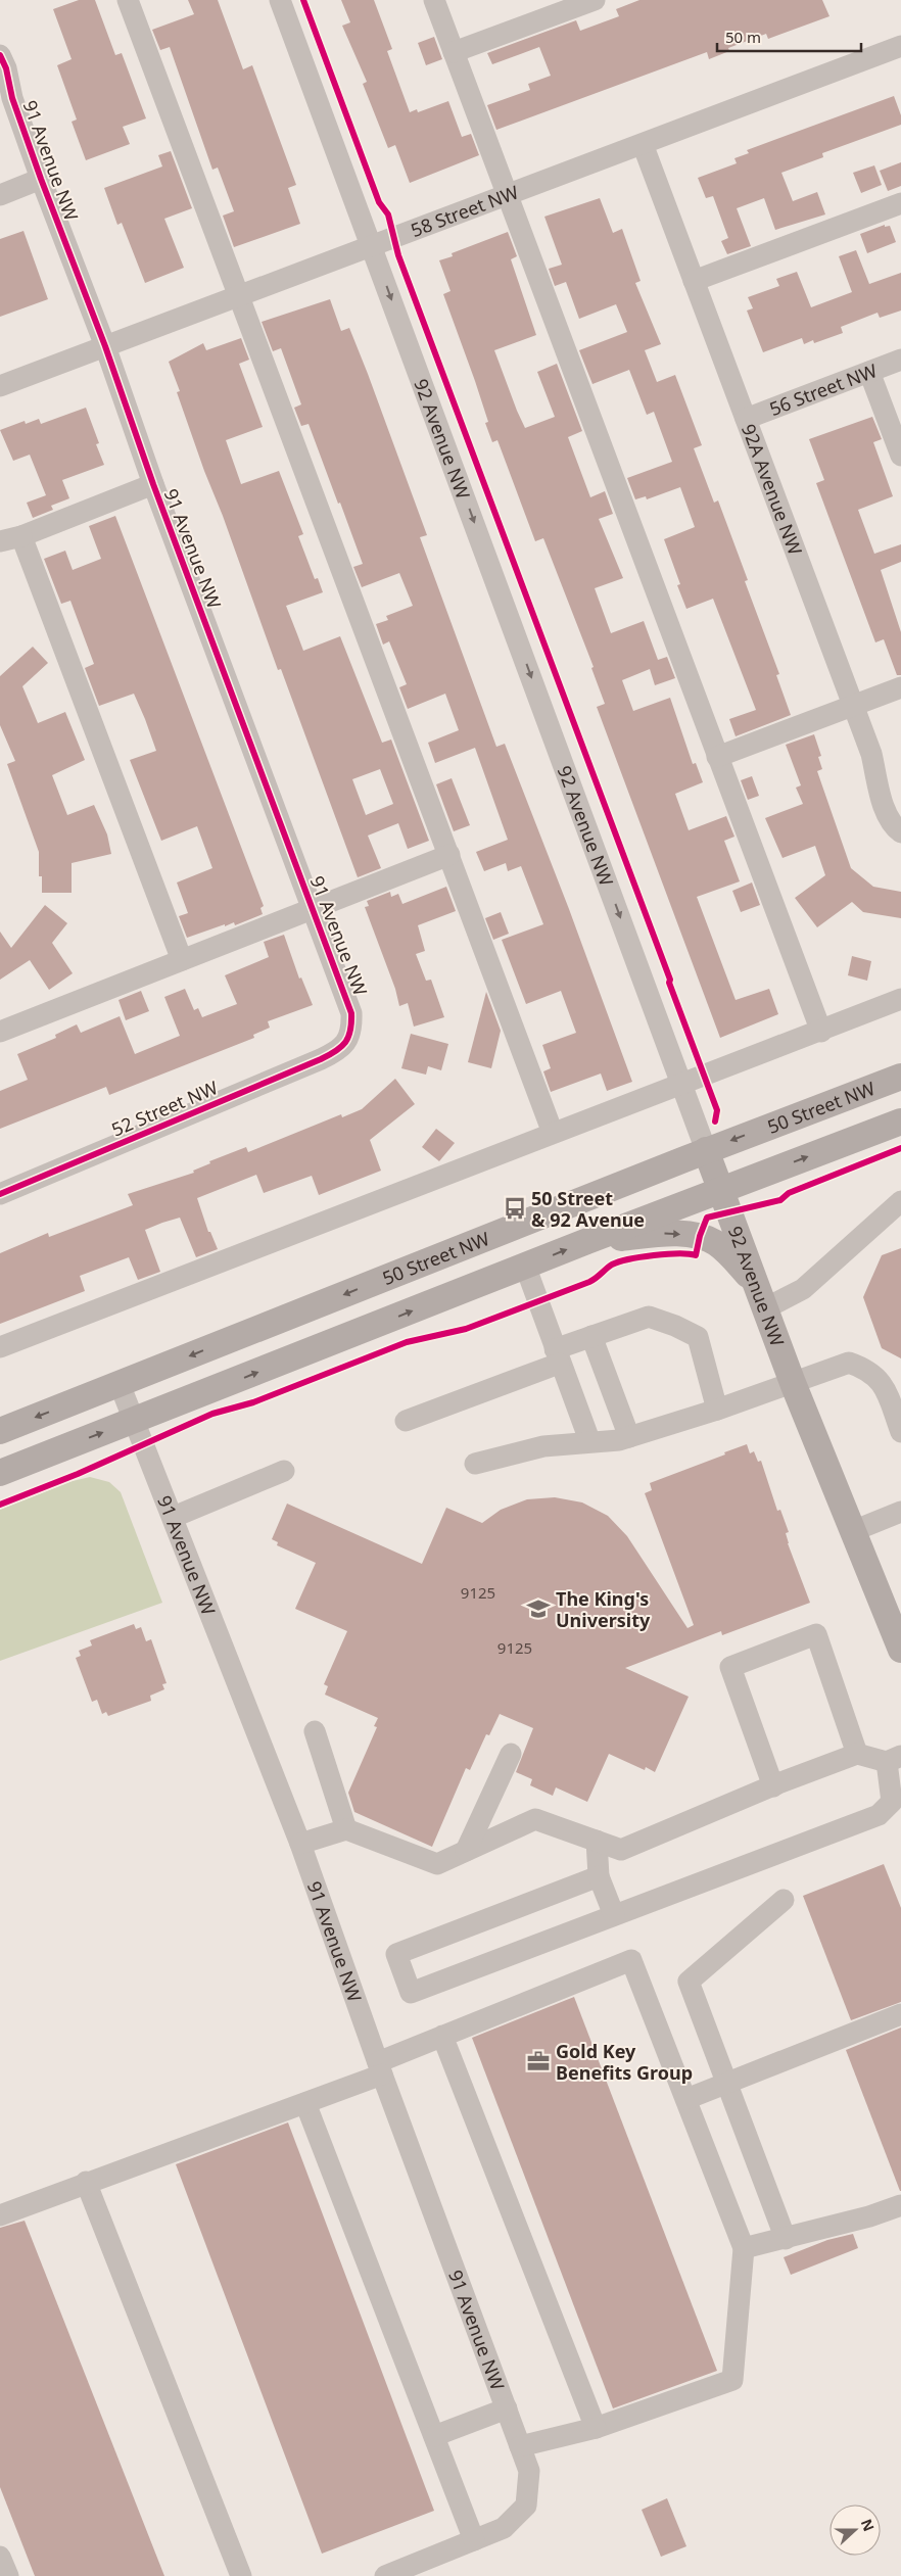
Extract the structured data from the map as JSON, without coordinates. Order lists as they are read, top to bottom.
{
  "streets": {
    "main road": ["92 Avenue NW", "50 Street NW"],
    "street": [
      "91 Avenue NW",
      "58 Street NW",
      "56 Street NW",
      "92A Avenue NW",
      "52 Street NW"
    ]
  },
  "crossings": [
    ["91 Avenue NW", "58 Street NW"],
    ["91 Avenue NW", "50 Street NW"],
    ["91 Avenue NW", "52 Street NW"],
    ["58 Street NW", "92 Avenue NW"],
    ["58 Street NW", "92A Avenue NW"],
    ["56 Street NW", "92A Avenue NW"],
    ["92 Avenue NW", "50 Street NW"]
  ],
  "places": {
    "bus stop": ["50 Street & 92 Avenue"],
    "school or university": ["The King's University"],
    "office": ["Gold Key Benefits Group"]
  },
  "house_numbers": ["9125", "9125"],
  "scale_bar": "50 m",
  "north": "right"
}
